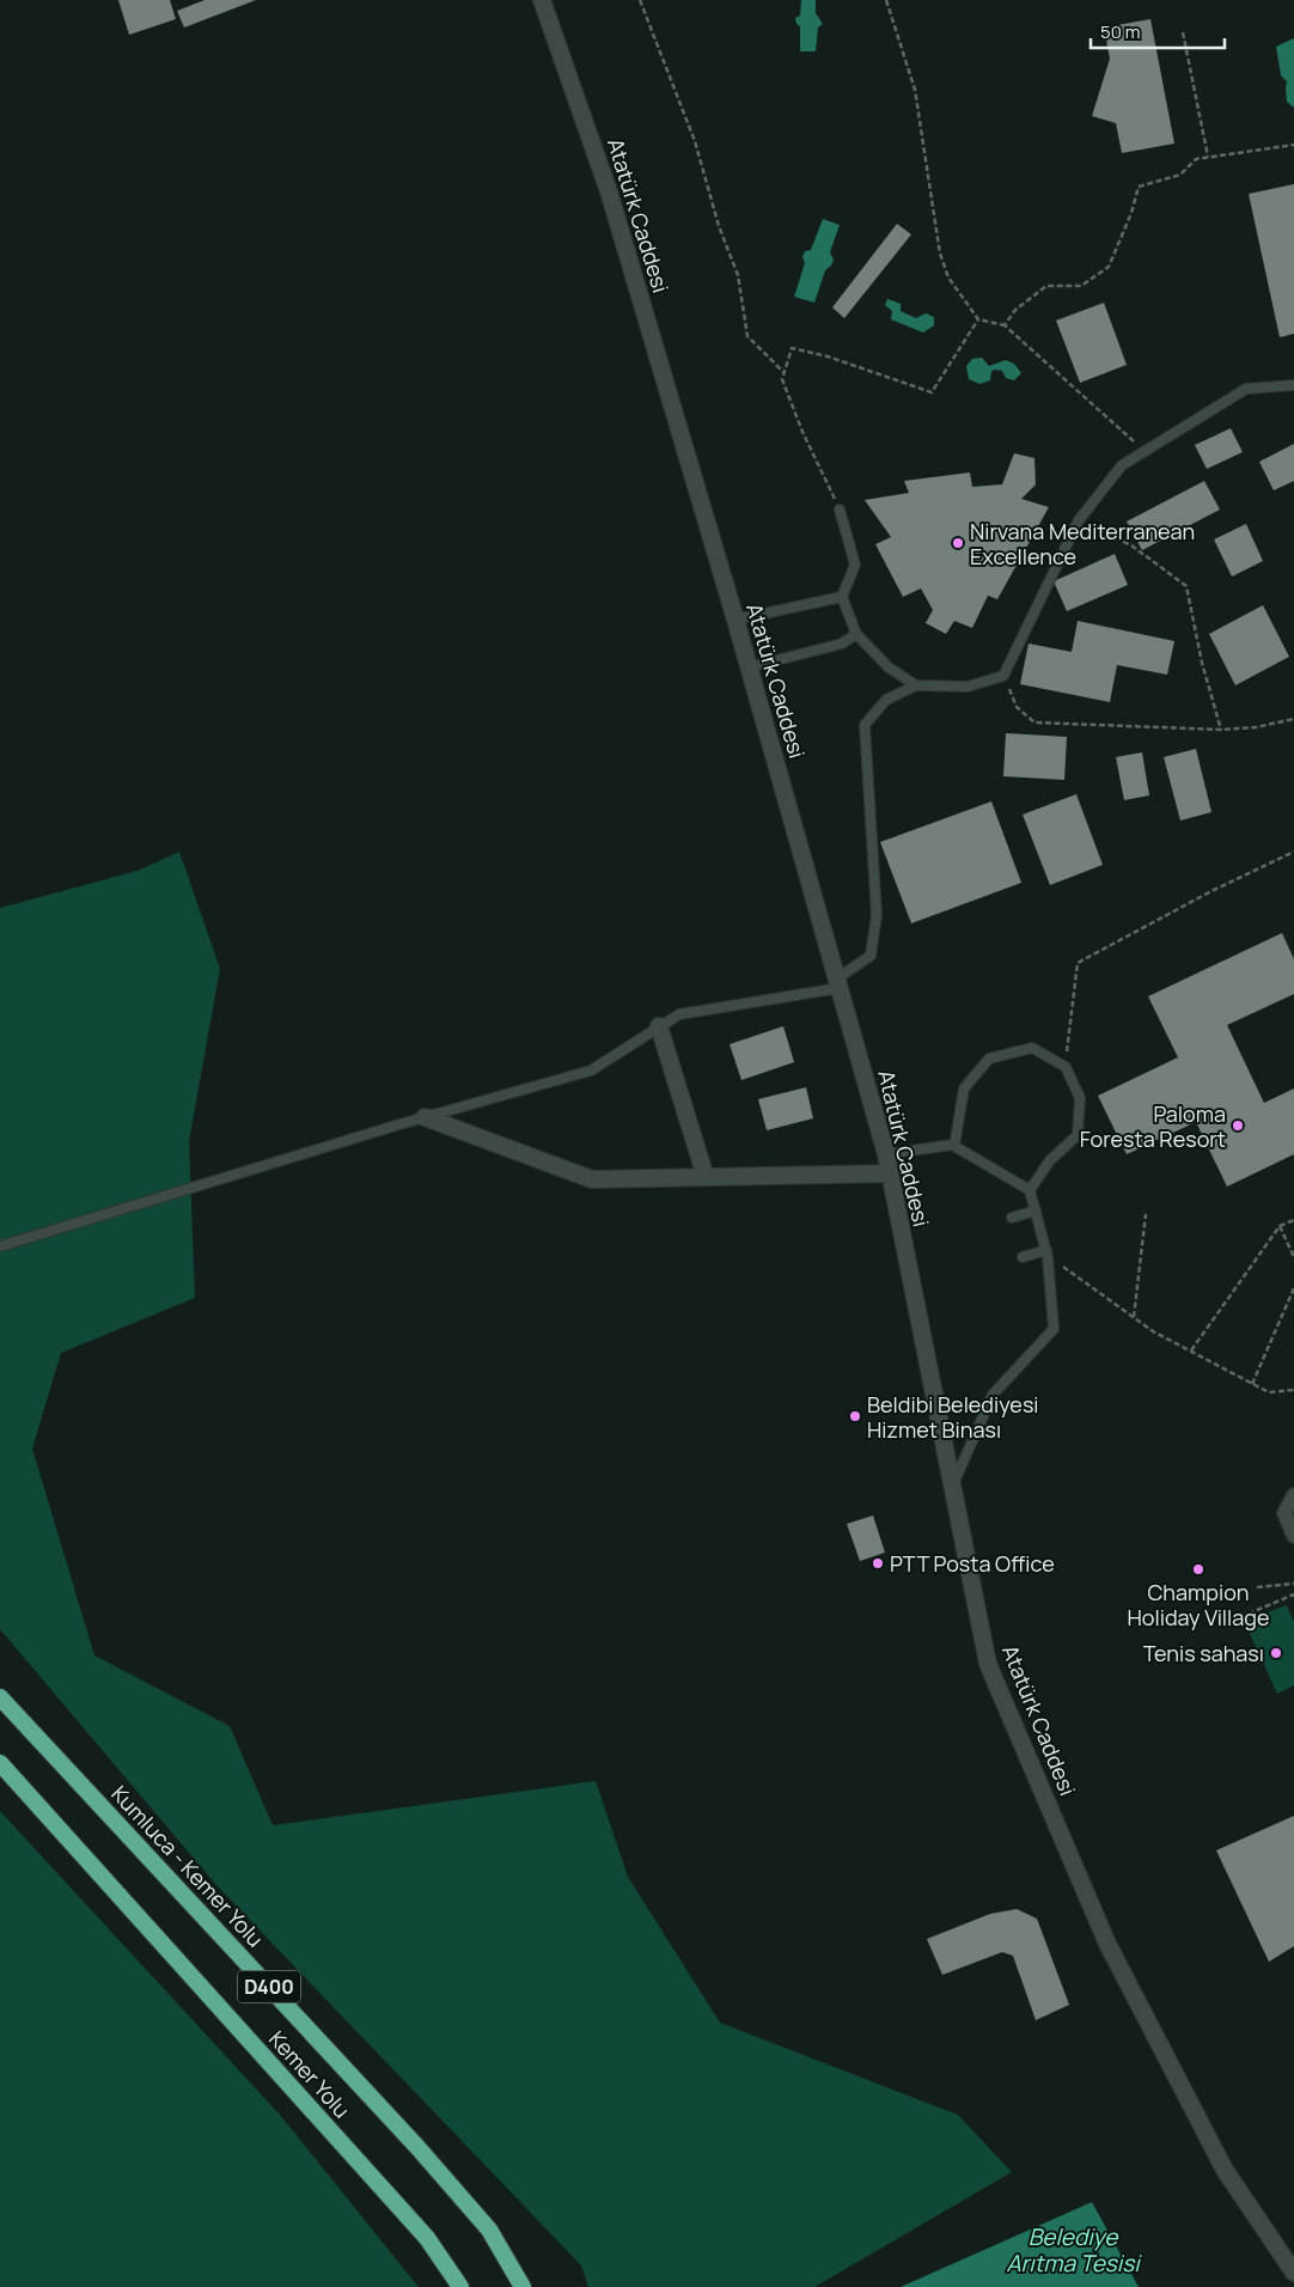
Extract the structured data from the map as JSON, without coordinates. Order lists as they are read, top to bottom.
{
  "streets": {
    "highway": ["Kumluca - Kemer Yolu", "D400", "Kemer Yolu"],
    "street": ["Atatürk Caddesi"]
  },
  "water": ["Belediye Arıtma Tesisi"],
  "places": [
    "Nirvana Mediterranean Excellence",
    "Paloma Foresta Resort",
    "Beldibi Belediyesi Hizmet Binası",
    "PTT Posta Office",
    "Champion Holiday Village",
    "Tenis sahası"
  ],
  "scale_bar": "50 m"
}
